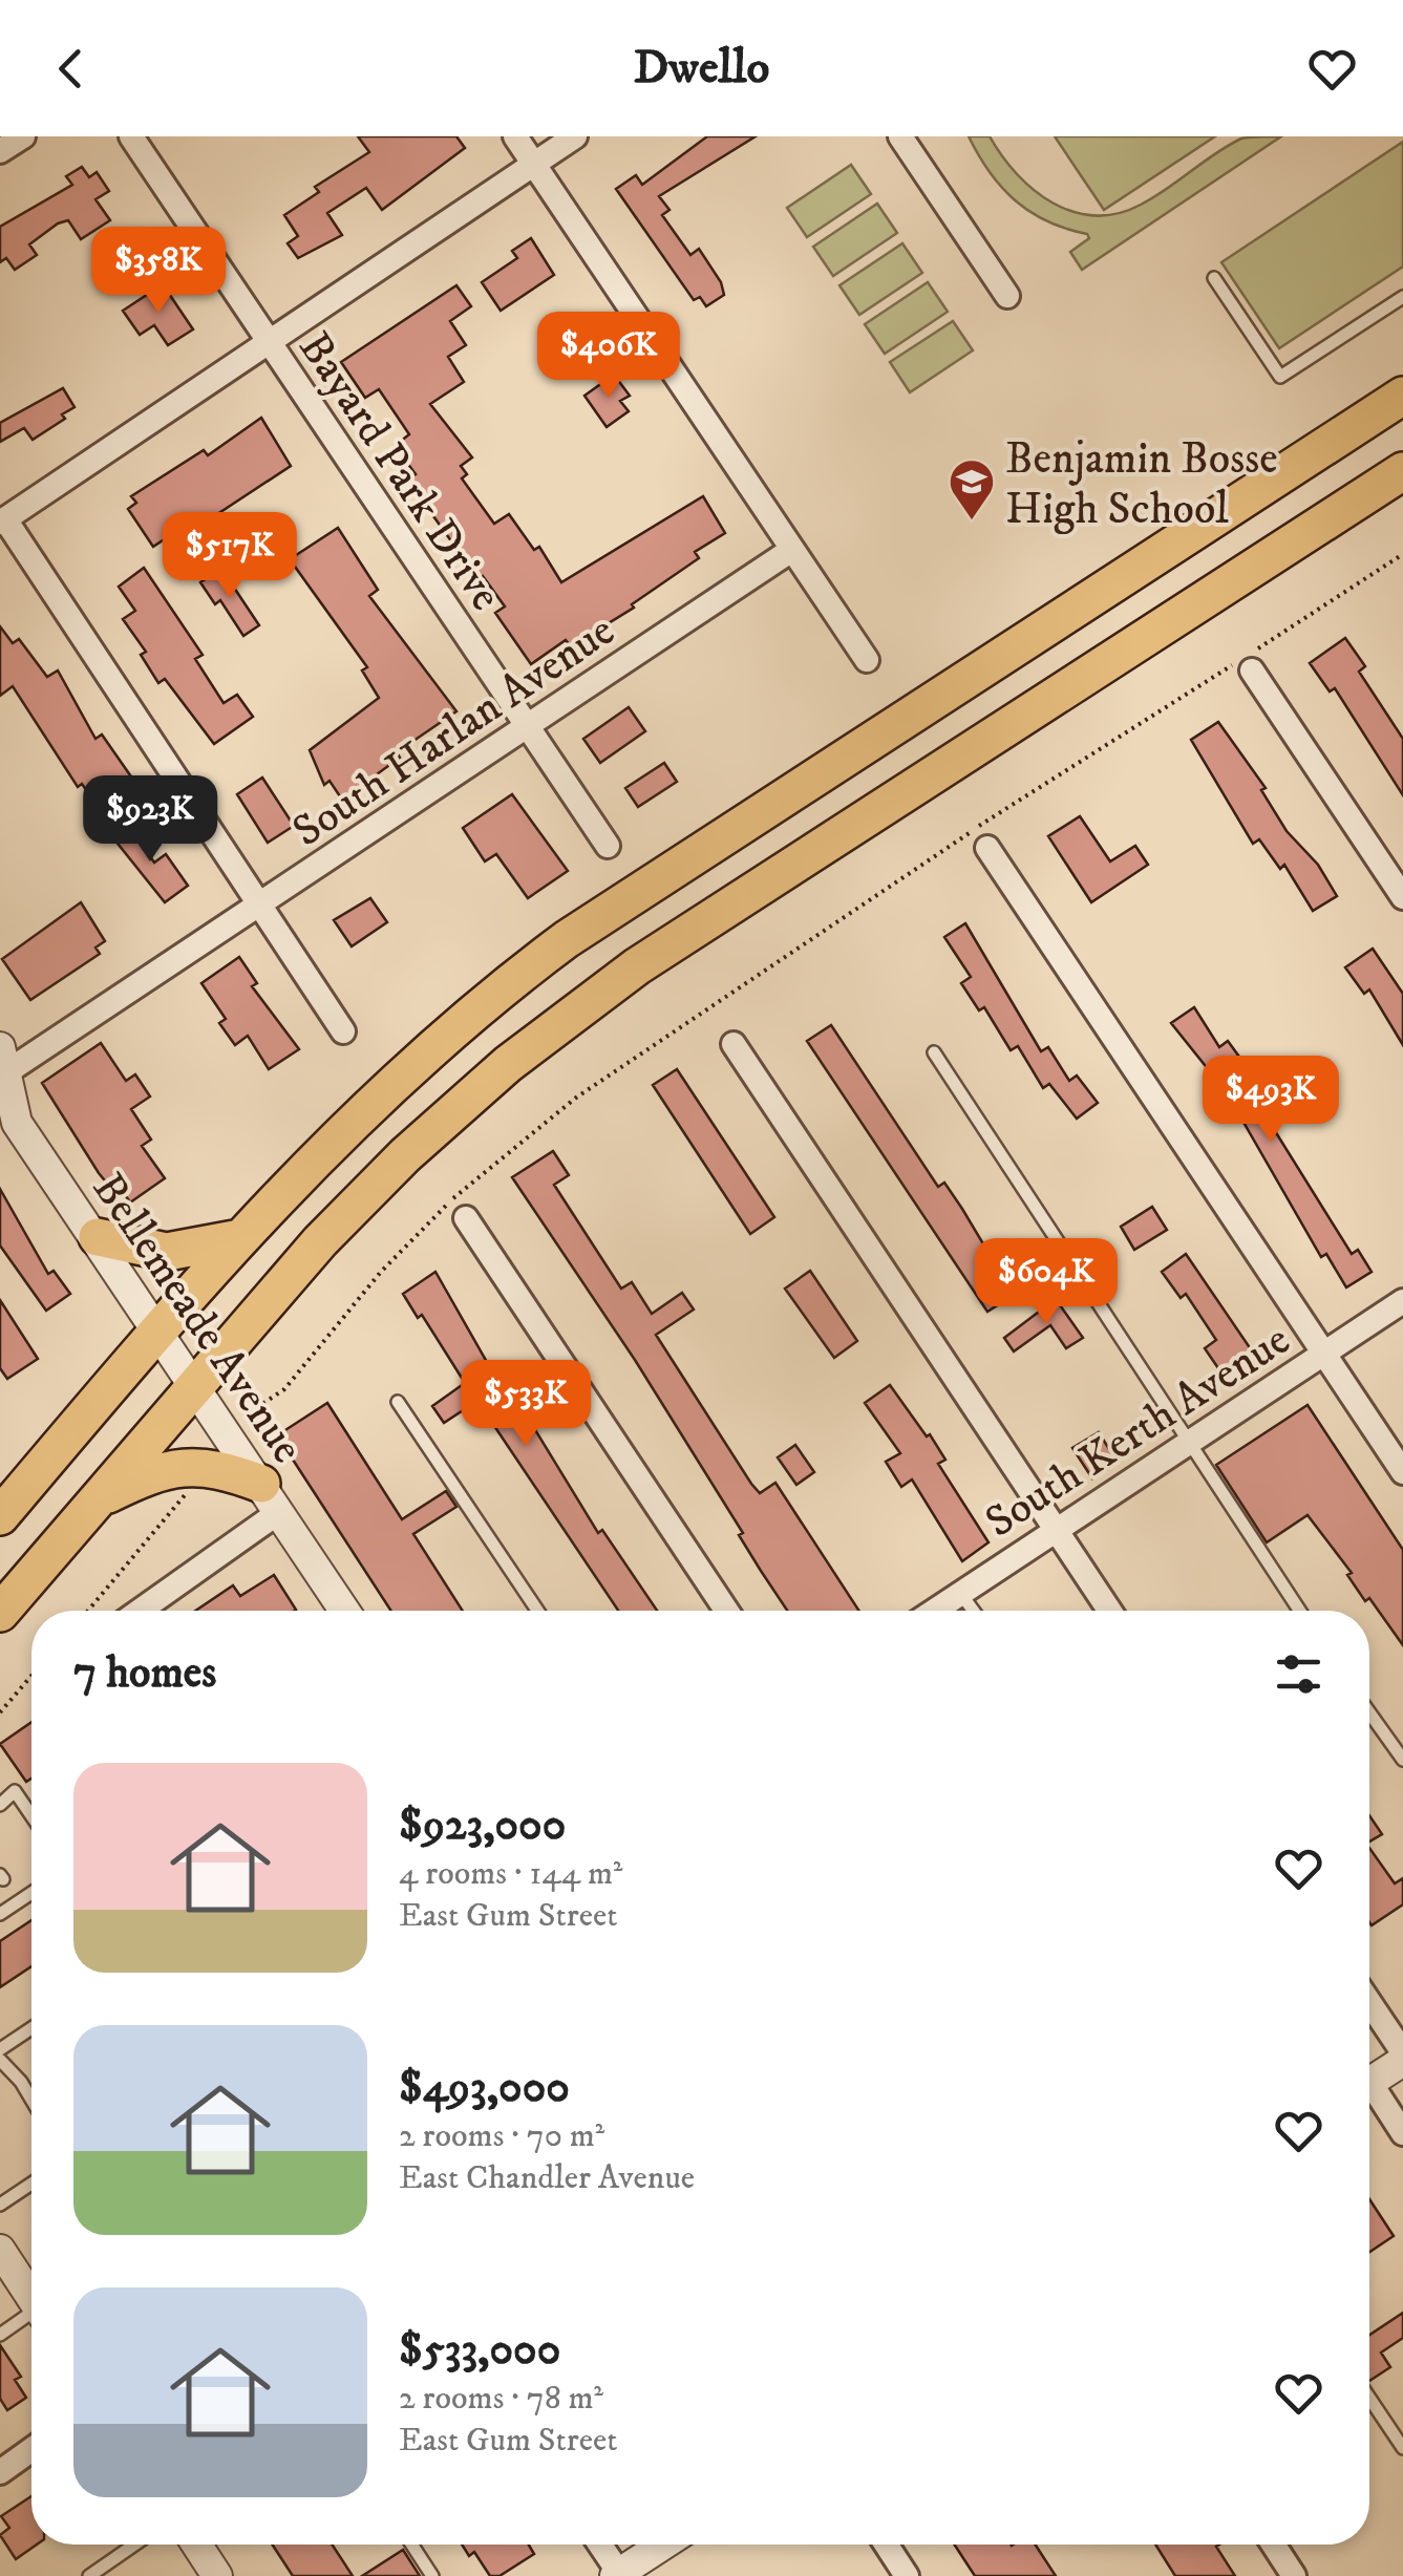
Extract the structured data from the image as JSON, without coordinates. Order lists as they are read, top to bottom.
{
  "streets": {
    "street": [
      "Bayard Park Drive",
      "South Harlan Avenue",
      "Bellemeade Avenue",
      "South Kerth Avenue"
    ]
  },
  "crossings": [
    ["Bayard Park Drive", "South Harlan Avenue"],
    ["South Harlan Avenue", "Bellemeade Avenue"]
  ],
  "places": {
    "school or university": ["Benjamin Bosse High School"]
  },
  "page": {
    "header": "Dwello",
    "price": [
      "$358K",
      "$406K",
      "$517K",
      "$923K",
      "$493K",
      "$604K",
      "$533K"
    ],
    "heading": "7 homes",
    "list": [
      {
        "name": "$923,000",
        "note": "4 rooms · 144 m² · East Gum Street"
      },
      {
        "name": "$493,000",
        "note": "2 rooms · 70 m² · East Chandler Avenue"
      },
      {
        "name": "$533,000",
        "note": "2 rooms · 78 m² · East Gum Street"
      }
    ]
  }
}
